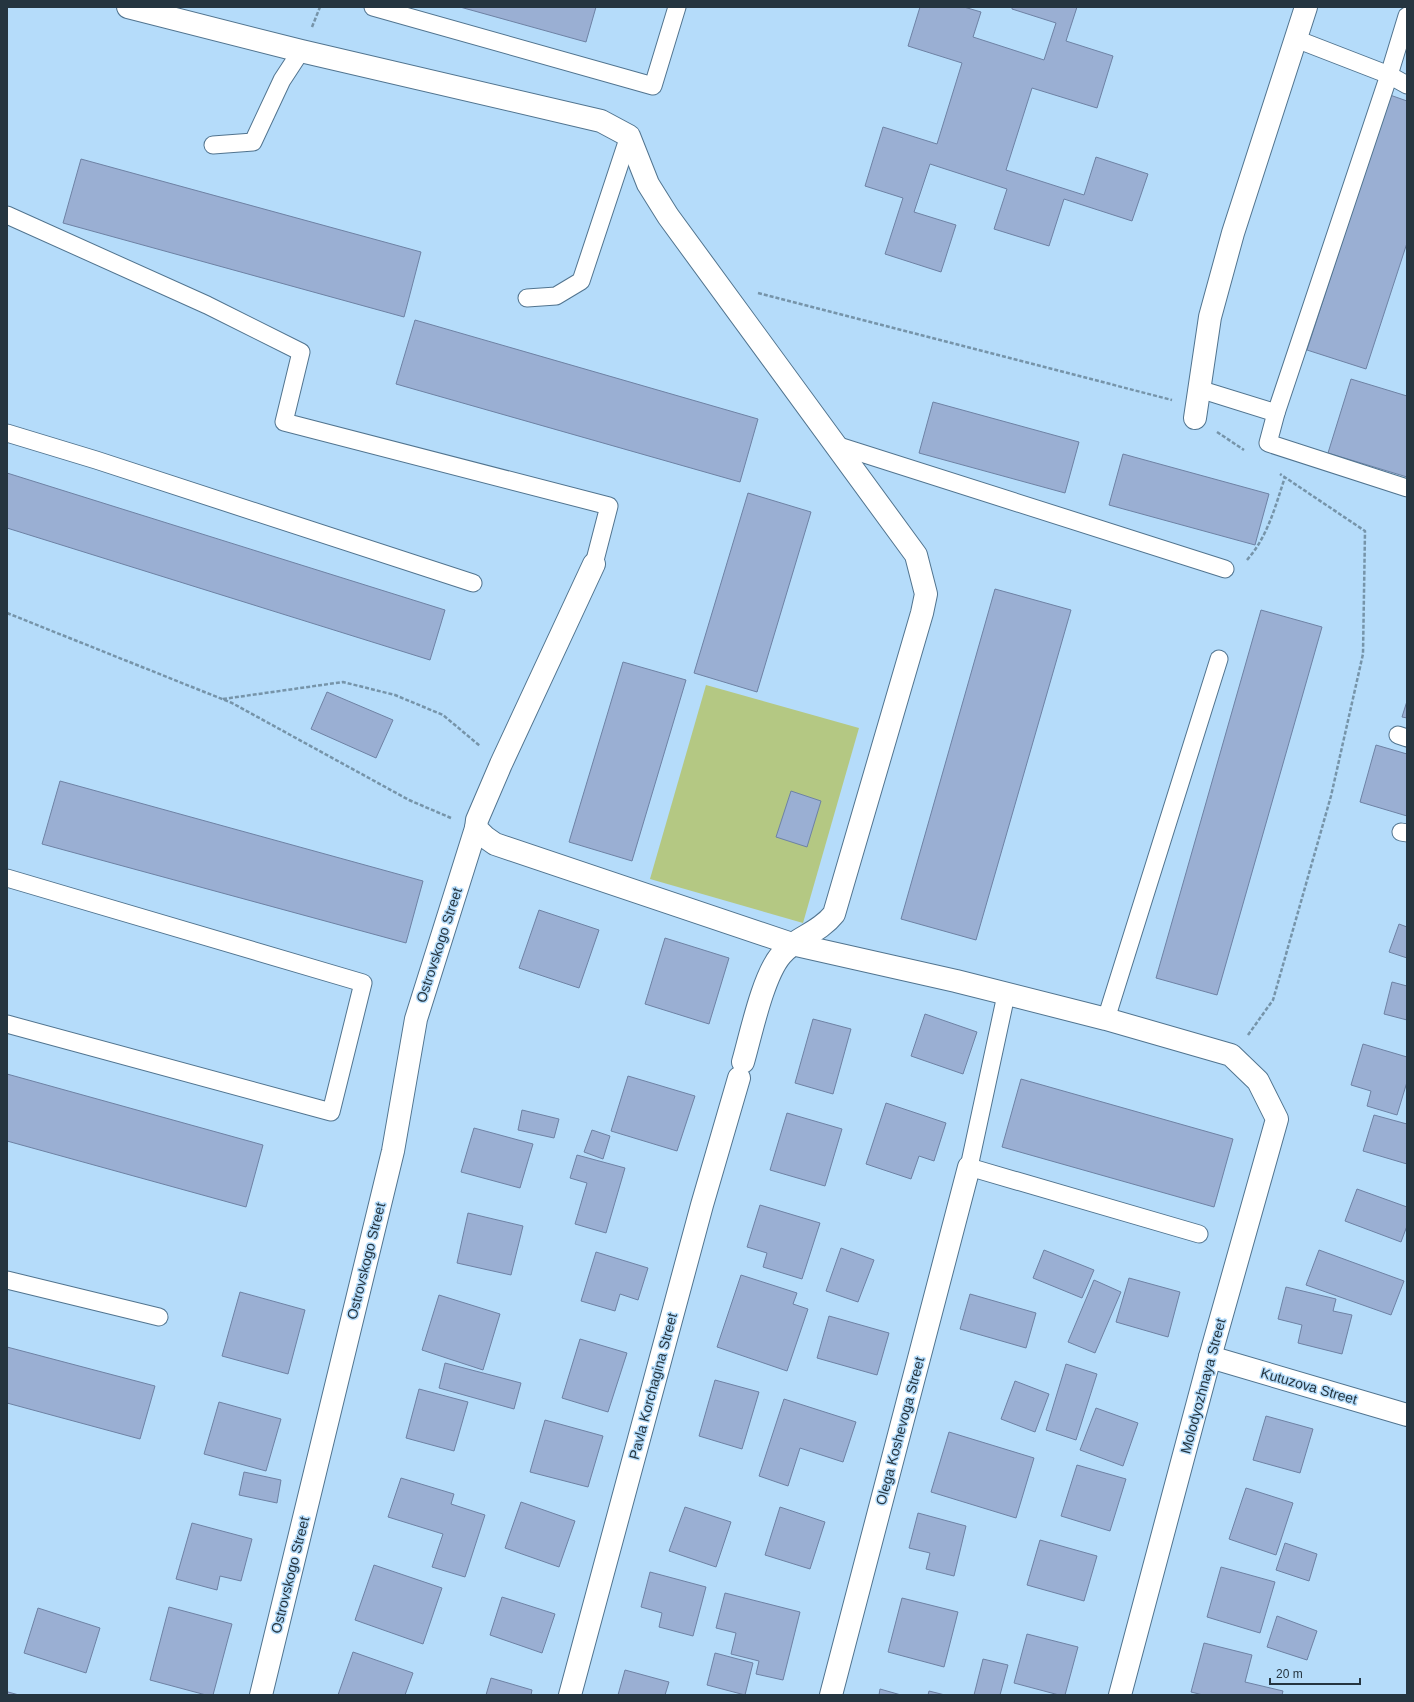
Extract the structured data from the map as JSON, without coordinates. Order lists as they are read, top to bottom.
{
  "streets": {
    "street": [
      "Ostrovskogo Street",
      "Pavla Korchagina Street",
      "Molodyozhnaya Street",
      "Kutuzova Street",
      "Olega Koshevoga Street"
    ]
  },
  "crossings": [
    ["Molodyozhnaya Street", "Kutuzova Street"]
  ],
  "scale_bar": "20 m"
}
